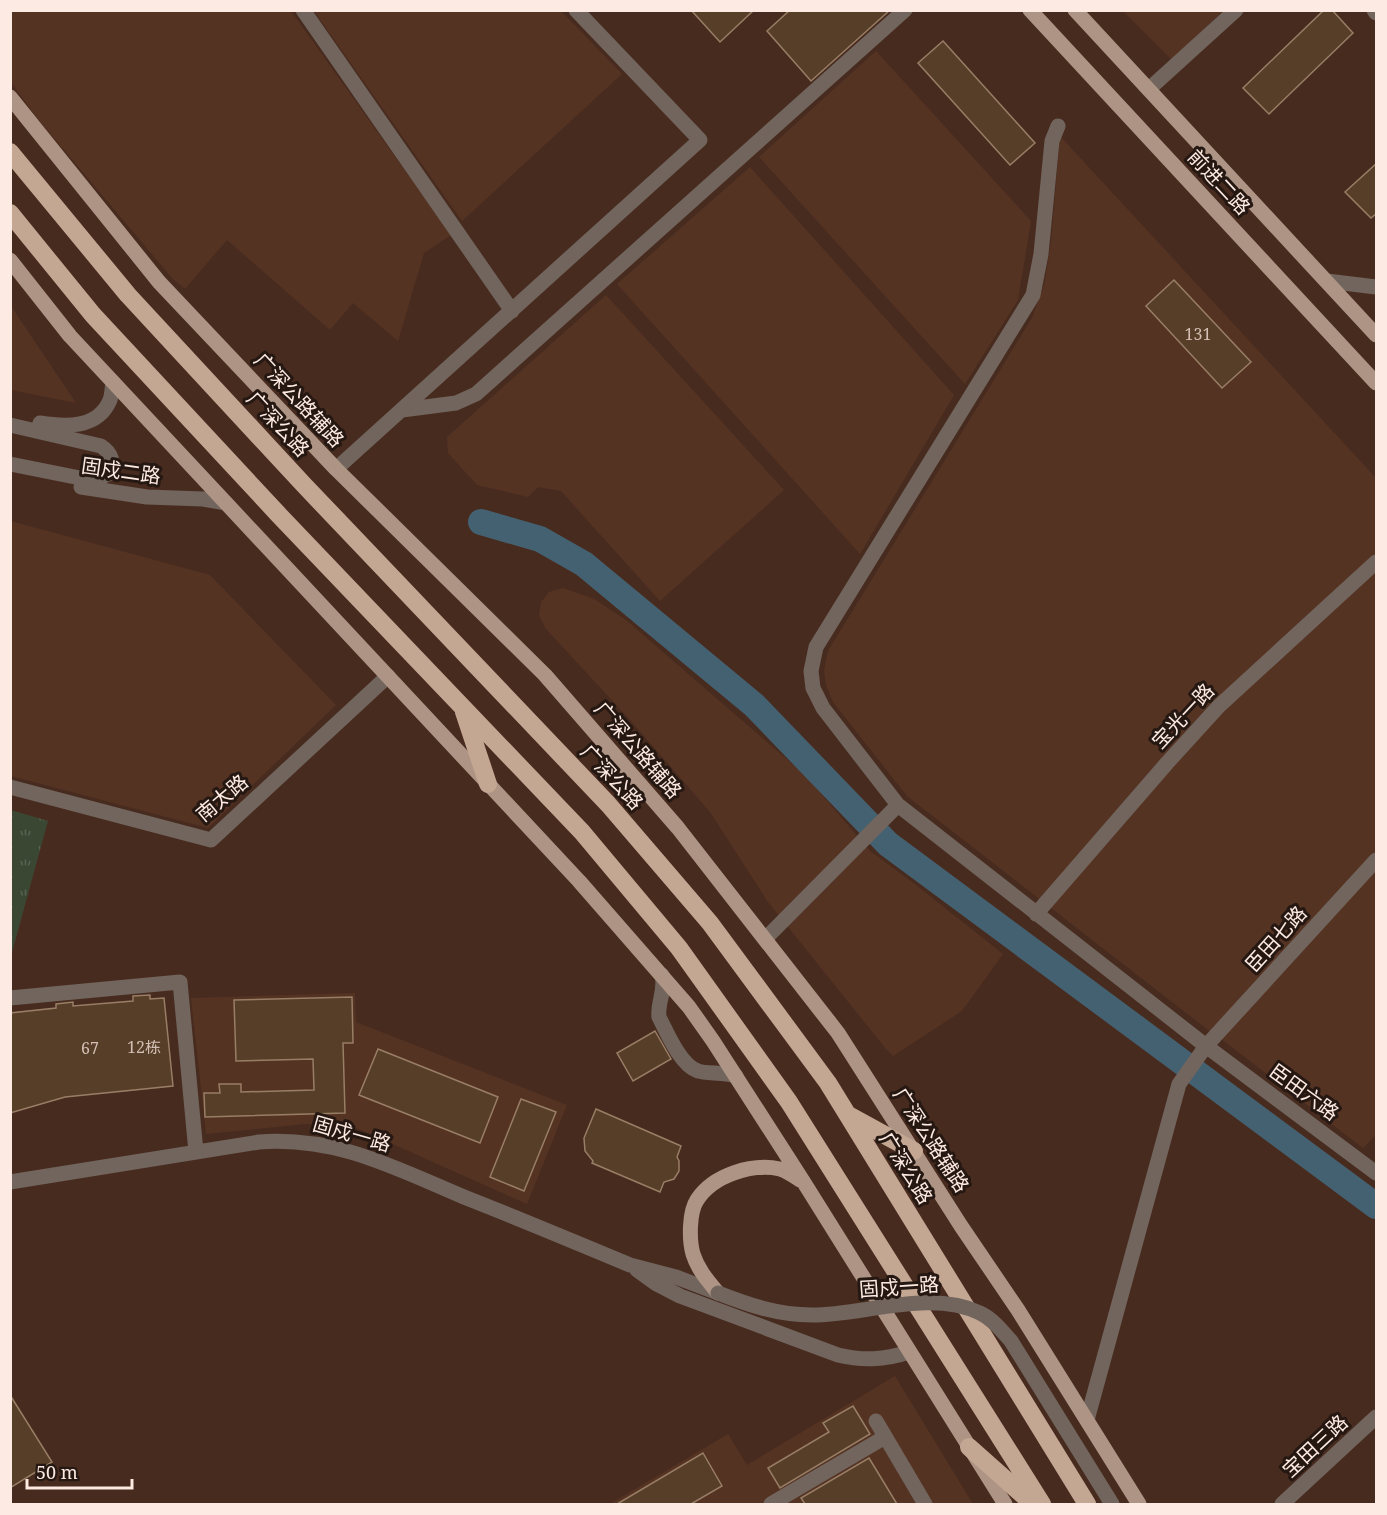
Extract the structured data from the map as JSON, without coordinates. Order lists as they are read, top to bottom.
{
  "streets": {
    "highway": ["广深公路"],
    "main road": ["前进二路", "广深公路辅路"],
    "street": [
      "固戍二路",
      "宝光一路",
      "南太路",
      "臣田七路",
      "臣田六路",
      "固戍一路",
      "宝田三路"
    ]
  },
  "crossings": [
    ["广深公路辅路", "臣田七路"],
    ["宝光一路", "臣田六路"],
    ["臣田七路", "臣田六路"]
  ],
  "house_numbers": ["131", "12栋", "67"],
  "scale_bar": "50 m"
}
